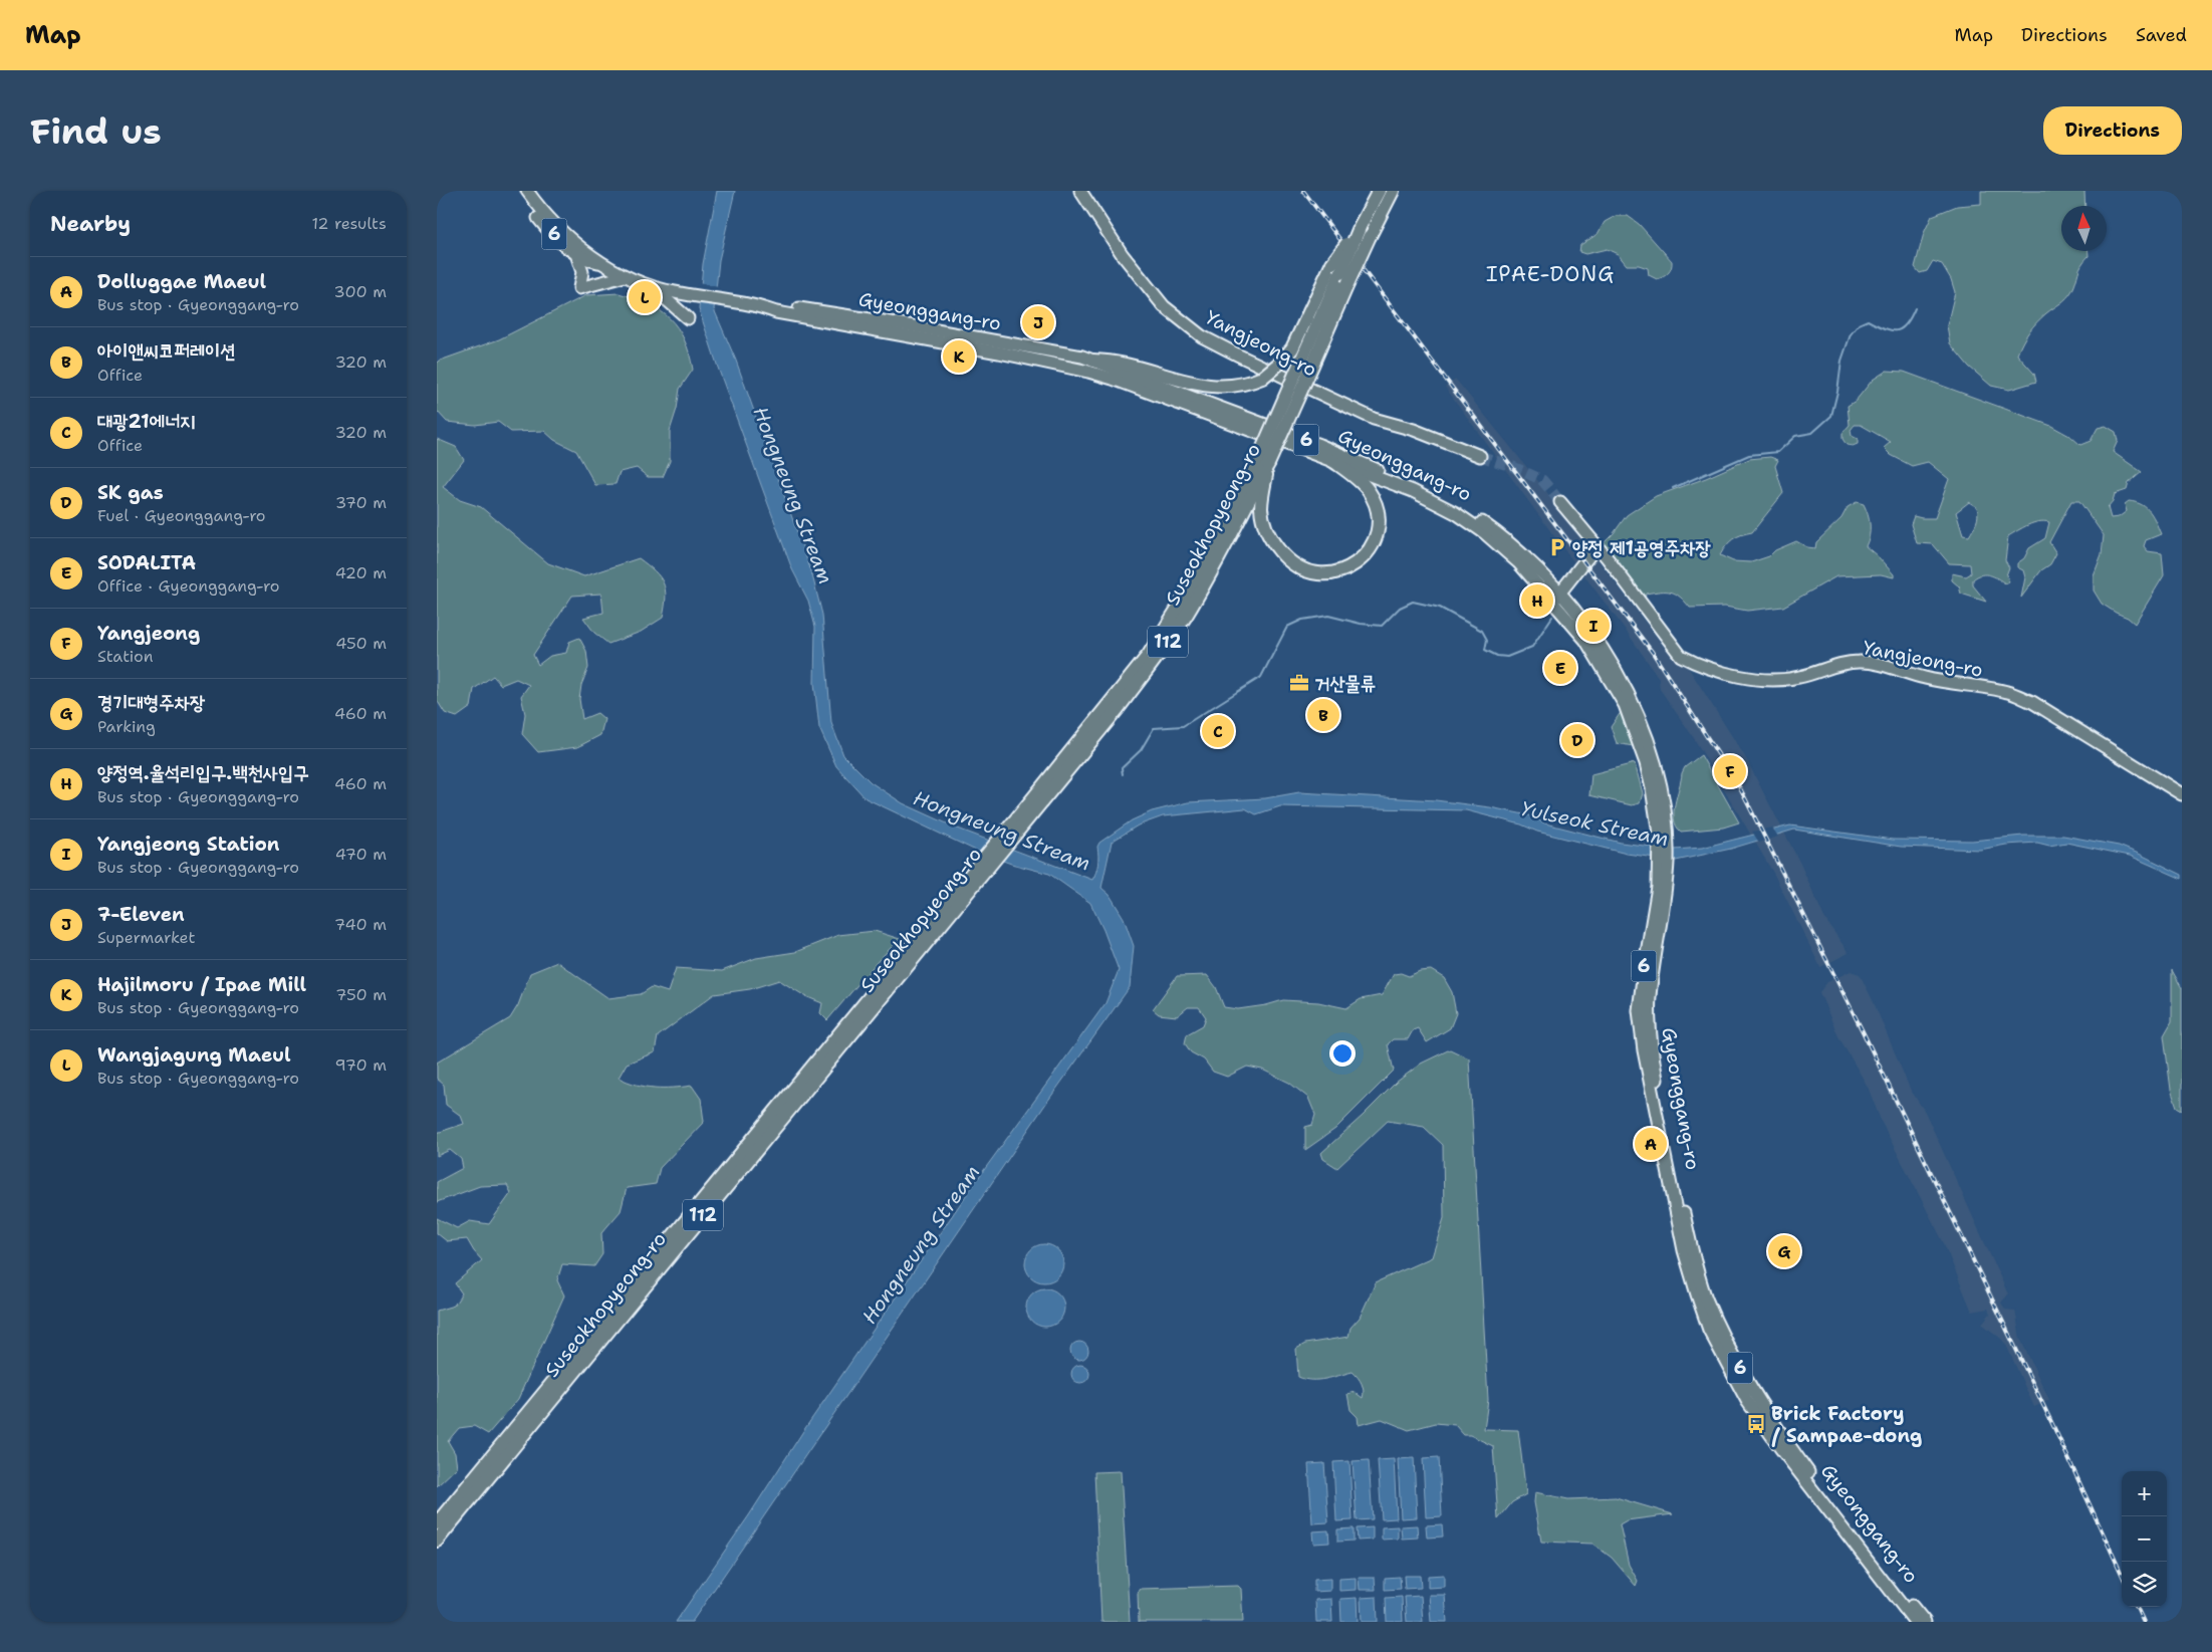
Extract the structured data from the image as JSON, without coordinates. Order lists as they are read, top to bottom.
{
  "streets": {
    "highway": ["Suseokhopyeong-ro", "112"],
    "main road": ["6", "Gyeonggang-ro", "Yangjeong-ro"]
  },
  "districts": ["IPAE-DONG"],
  "water": ["Hongneung Stream", "Yulseok Stream"],
  "places": {
    "parking": ["양정 제1공영주차장"],
    "office": ["거산물류"],
    "bus stop": ["Brick Factory / Sampae-dong"]
  },
  "north": "top",
  "page": {
    "header": "Map",
    "nav": ["Map", "Directions", "Saved"],
    "buttons": "Directions",
    "title": "Find us",
    "heading": ["Nearby", "12 results"],
    "list": [
      {
        "mark": "A",
        "name": "Dolluggae Maeul",
        "note": "Bus stop · Gyeonggang-ro",
        "value": "300 m"
      },
      {
        "mark": "B",
        "name": "아이앤씨코퍼레이션",
        "note": "Office",
        "value": "320 m"
      },
      {
        "mark": "C",
        "name": "대광21에너지",
        "note": "Office",
        "value": "320 m"
      },
      {
        "mark": "D",
        "name": "SK gas",
        "note": "Fuel · Gyeonggang-ro",
        "value": "370 m"
      },
      {
        "mark": "E",
        "name": "SODALITA",
        "note": "Office · Gyeonggang-ro",
        "value": "420 m"
      },
      {
        "mark": "F",
        "name": "Yangjeong",
        "note": "Station",
        "value": "450 m"
      },
      {
        "mark": "G",
        "name": "경기대형주차장",
        "note": "Parking",
        "value": "460 m"
      },
      {
        "mark": "H",
        "name": "양정역.율석리입구.백천사입구",
        "note": "Bus stop · Gyeonggang-ro",
        "value": "460 m"
      },
      {
        "mark": "I",
        "name": "Yangjeong Station",
        "note": "Bus stop · Gyeonggang-ro",
        "value": "470 m"
      },
      {
        "mark": "J",
        "name": "7-Eleven",
        "note": "Supermarket",
        "value": "740 m"
      },
      {
        "mark": "K",
        "name": "Hajilmoru / Ipae Mill",
        "note": "Bus stop · Gyeonggang-ro",
        "value": "750 m"
      },
      {
        "mark": "L",
        "name": "Wangjagung Maeul",
        "note": "Bus stop · Gyeonggang-ro",
        "value": "970 m"
      }
    ],
    "pins": [
      "L",
      "J",
      "K",
      "H",
      "I",
      "E",
      "B",
      "C",
      "D",
      "F",
      "A",
      "G"
    ],
    "map_buttons": ["+", "−"]
  }
}
